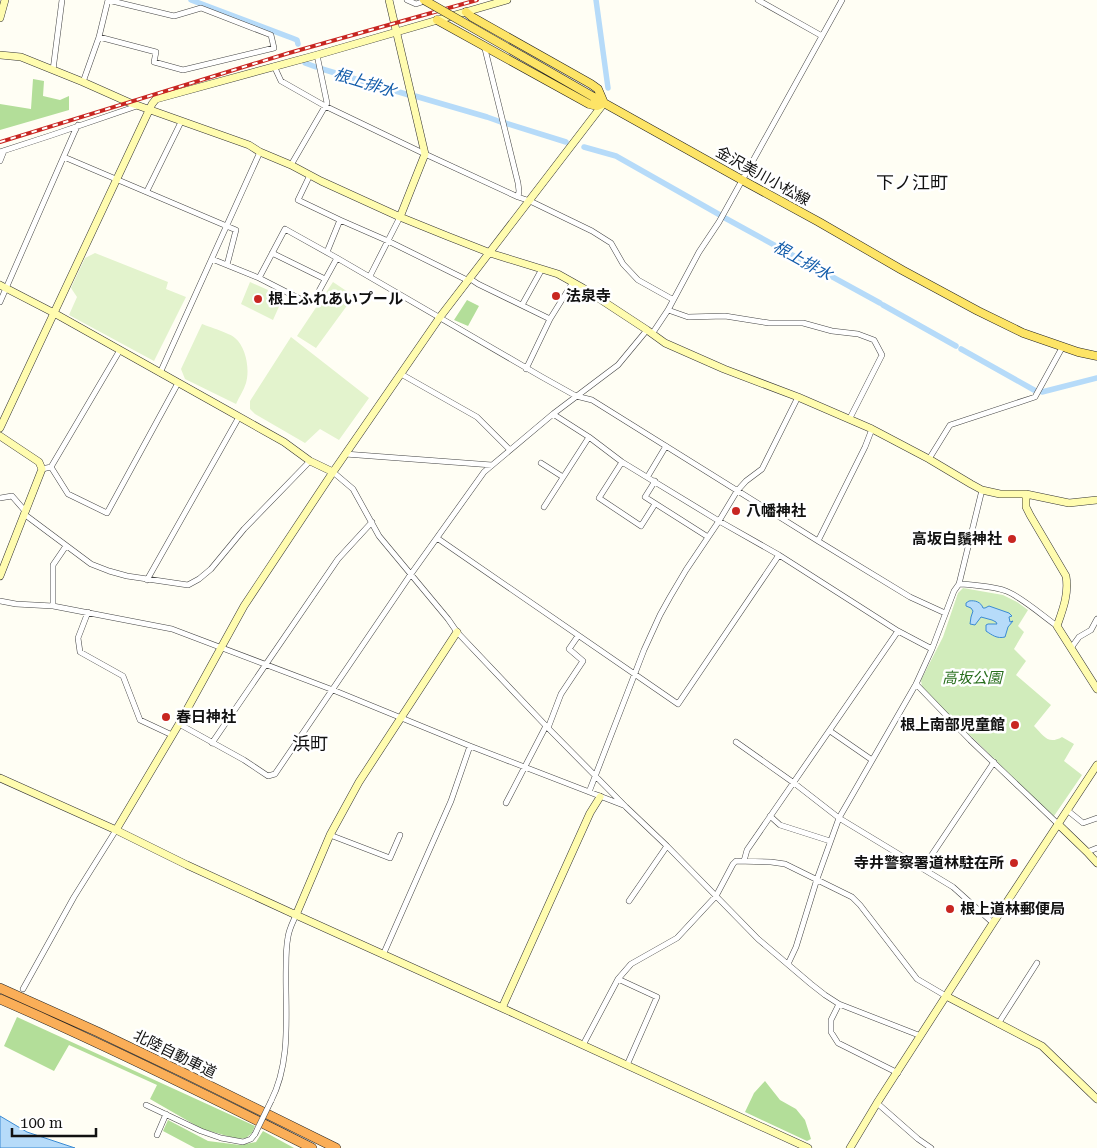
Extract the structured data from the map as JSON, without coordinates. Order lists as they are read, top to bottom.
{
  "streets": {
    "highway": ["北陸自動車道"],
    "main road": ["金沢美川小松線"]
  },
  "districts": ["下ノ江町", "浜町"],
  "water": ["根上排水"],
  "parks": ["高坂公園"],
  "places": [
    "法泉寺",
    "根上ふれあいプール",
    "八幡神社",
    "高坂白鬚神社",
    "春日神社",
    "根上南部児童館",
    "寺井警察署道林駐在所",
    "根上道林郵便局"
  ],
  "scale_bar": "100 m"
}
